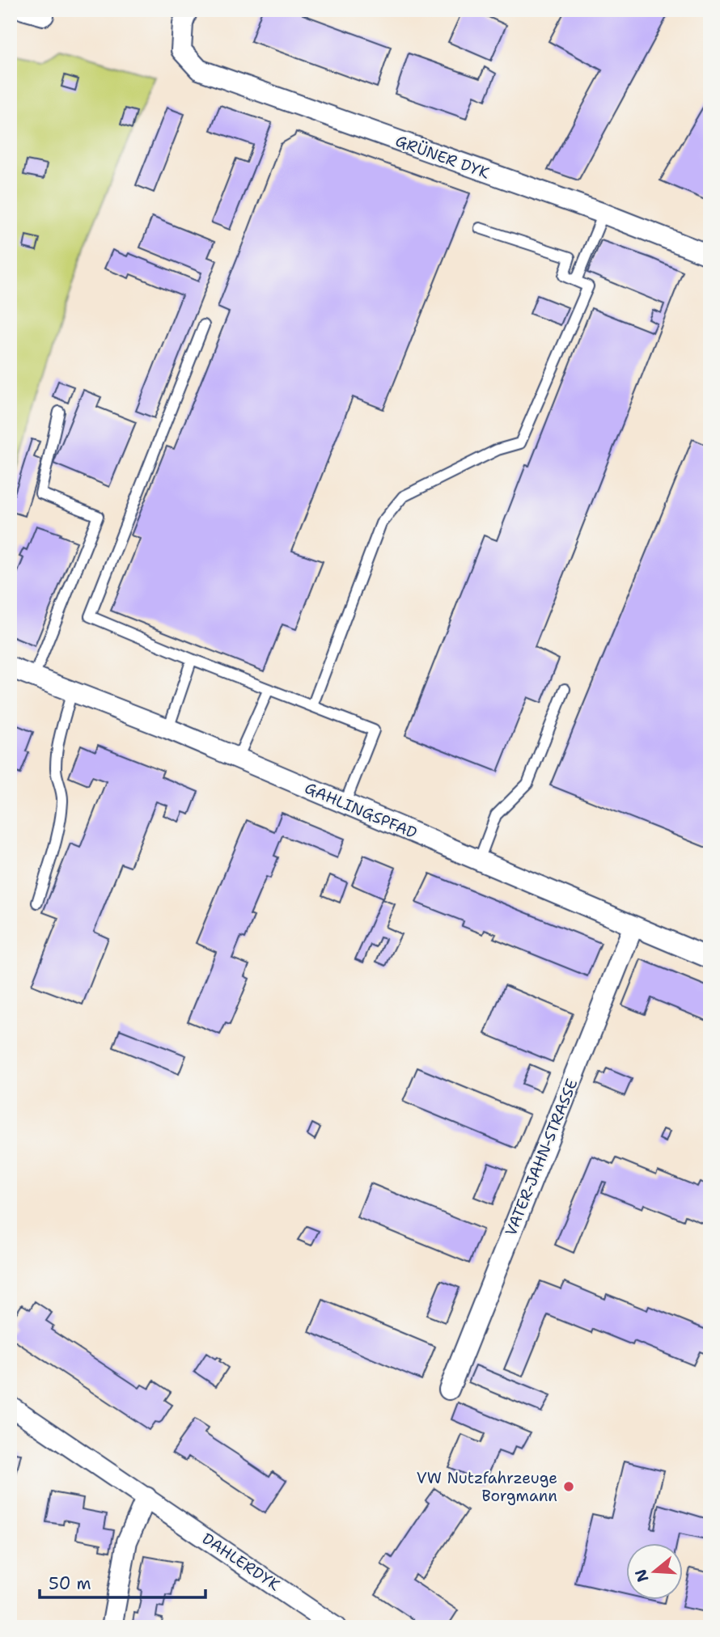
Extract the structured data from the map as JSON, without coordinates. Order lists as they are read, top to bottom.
{
  "streets": {
    "street": [
      "GRÜNER DYK",
      "GAHLINGSPFAD",
      "VATER-JAHN-STRASSE",
      "DAHLERDYK"
    ]
  },
  "crossings": [
    ["GAHLINGSPFAD", "VATER-JAHN-STRASSE"]
  ],
  "places": ["VW Nutzfahrzeuge Borgmann"],
  "scale_bar": "50 m",
  "north": "left"
}
